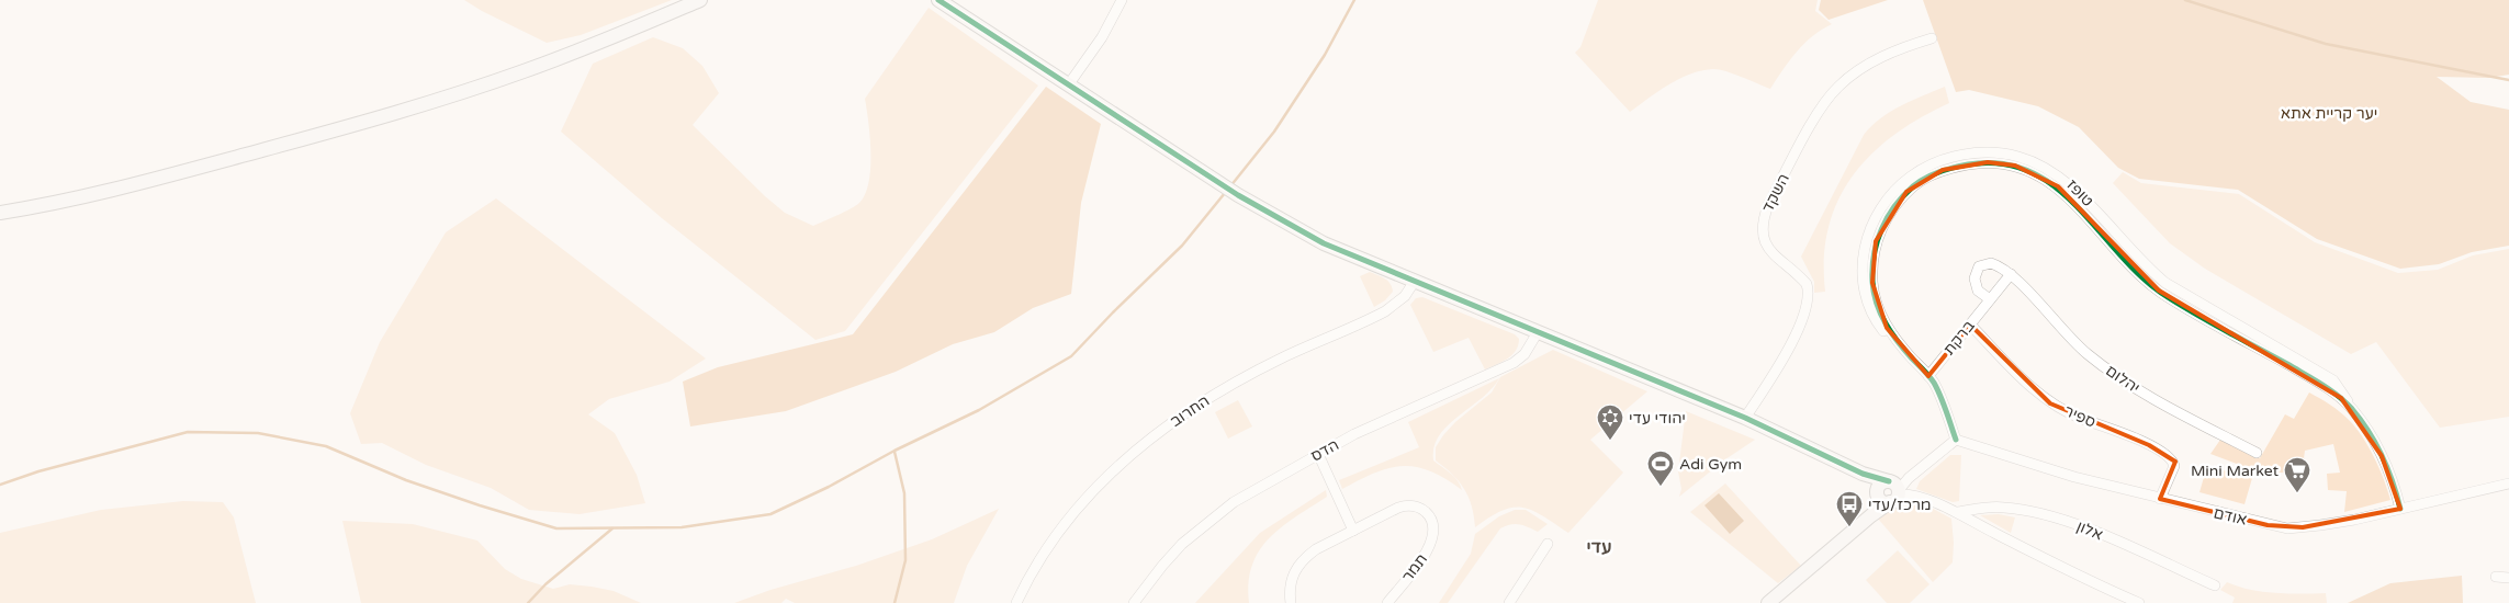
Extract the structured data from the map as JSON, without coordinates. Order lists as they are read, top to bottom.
{
  "streets": {
    "street": [
      "השקד",
      "טופז",
      "ברקת",
      "יהלום",
      "החרוב",
      "ספיר",
      "הדס",
      "אודם",
      "אלון",
      "תמר"
    ]
  },
  "crossings": [
    ["טופז", "ברקת"],
    ["טופז", "אודם"],
    ["ברקת", "יהלום"],
    ["ברקת", "ספיר"],
    ["ספיר", "אודם"]
  ],
  "districts": ["עדי"],
  "parks": ["יער קריית אתא"],
  "places": {
    "synagogue": ["יהודי עדי"],
    "sports": ["Adi Gym"],
    "supermarket": ["Mini Market"],
    "bus stop": ["מרכז/עדי"]
  }
}
